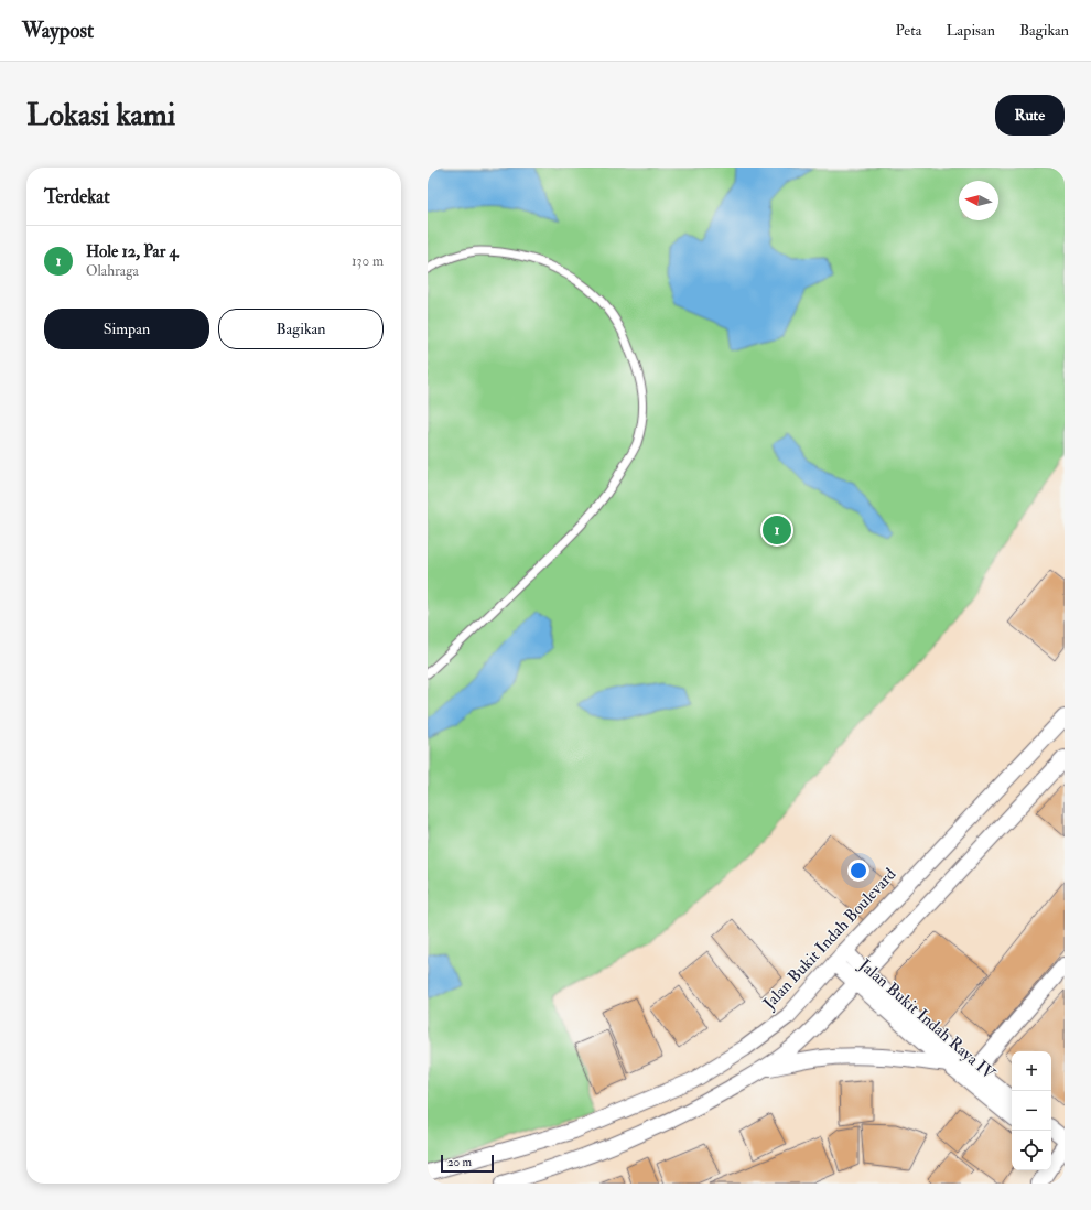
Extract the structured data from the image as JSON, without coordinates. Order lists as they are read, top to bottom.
{
  "streets": {
    "street": ["Jalan Bukit Indah Boulevard", "Jalan Bukit Indah Raya IV"]
  },
  "crossings": [
    ["Jalan Bukit Indah Boulevard", "Jalan Bukit Indah Raya IV"]
  ],
  "scale_bar": "20 m",
  "north": "left",
  "page": {
    "header": "Waypost",
    "nav": ["Peta", "Lapisan", "Bagikan"],
    "buttons": [
      "Rute",
      ["Simpan", "Bagikan"]
    ],
    "title": "Lokasi kami",
    "heading": "Terdekat",
    "list": [
      {
        "mark": "1",
        "name": "Hole 12, Par 4",
        "note": "Olahraga",
        "value": "130 m"
      }
    ],
    "pins": "1",
    "map_buttons": ["+", "−"],
    "scale": "20 m"
  }
}
